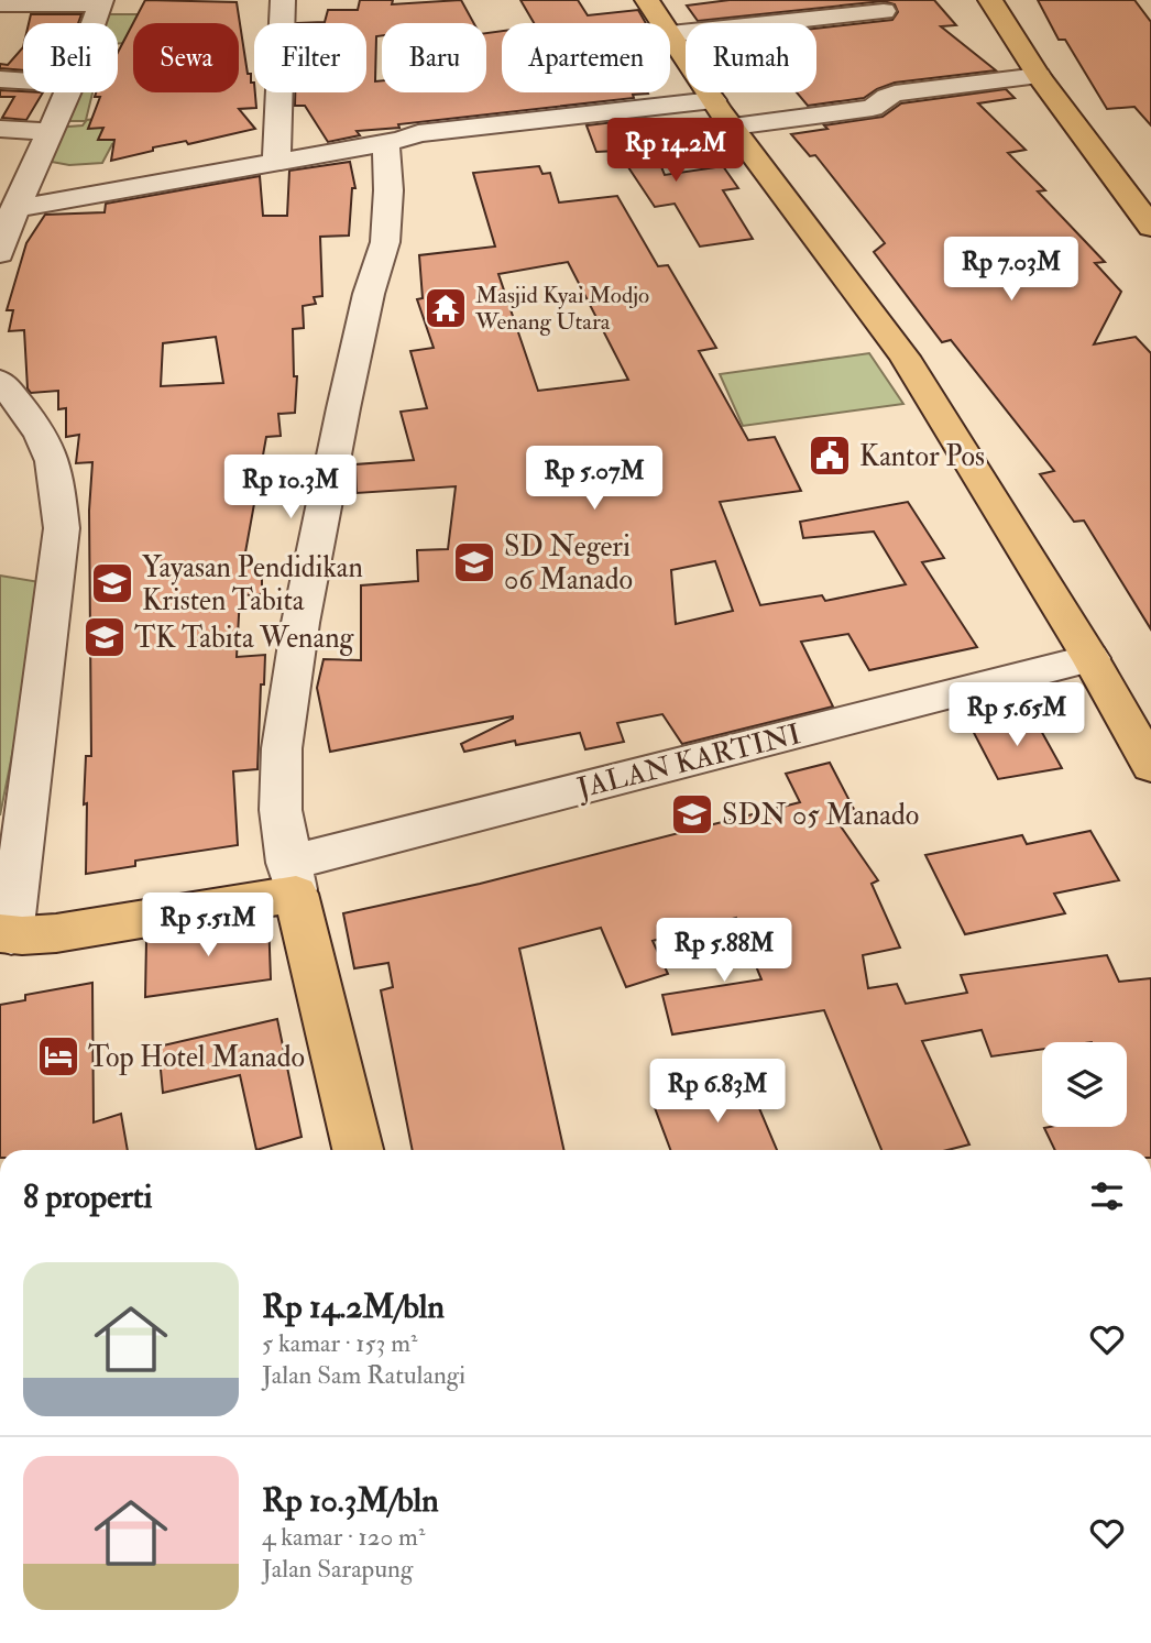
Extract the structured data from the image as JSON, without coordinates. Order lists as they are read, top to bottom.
{
  "streets": {
    "street": ["JALAN KARTINI"]
  },
  "places": {
    "temple": ["Masjid Kyai Modjo Wenang Utara"],
    "public building": ["Kantor Pos"],
    "school or university": [
      "SD Negeri 06 Manado",
      "Yayasan Pendidikan Kristen Tabita",
      "TK Tabita Wenang",
      "SDN 05 Manado"
    ],
    "hotel": ["Top Hotel Manado"]
  },
  "page": {
    "chip": [
      "Beli",
      "Sewa",
      "Filter",
      "Baru",
      "Apartemen",
      "Rumah"
    ],
    "price": [
      "Rp 14.2M",
      "Rp 7.03M",
      "Rp 5.07M",
      "Rp 10.3M",
      "Rp 5.65M",
      "Rp 5.51M",
      "Rp 5.88M",
      "Rp 6.83M"
    ],
    "heading": "8 properti",
    "list": [
      {
        "name": "Rp 14.2M/bln",
        "note": "5 kamar · 153 m² · Jalan Sam Ratulangi"
      },
      {
        "name": "Rp 10.3M/bln",
        "note": "4 kamar · 120 m² · Jalan Sarapung"
      }
    ]
  }
}
